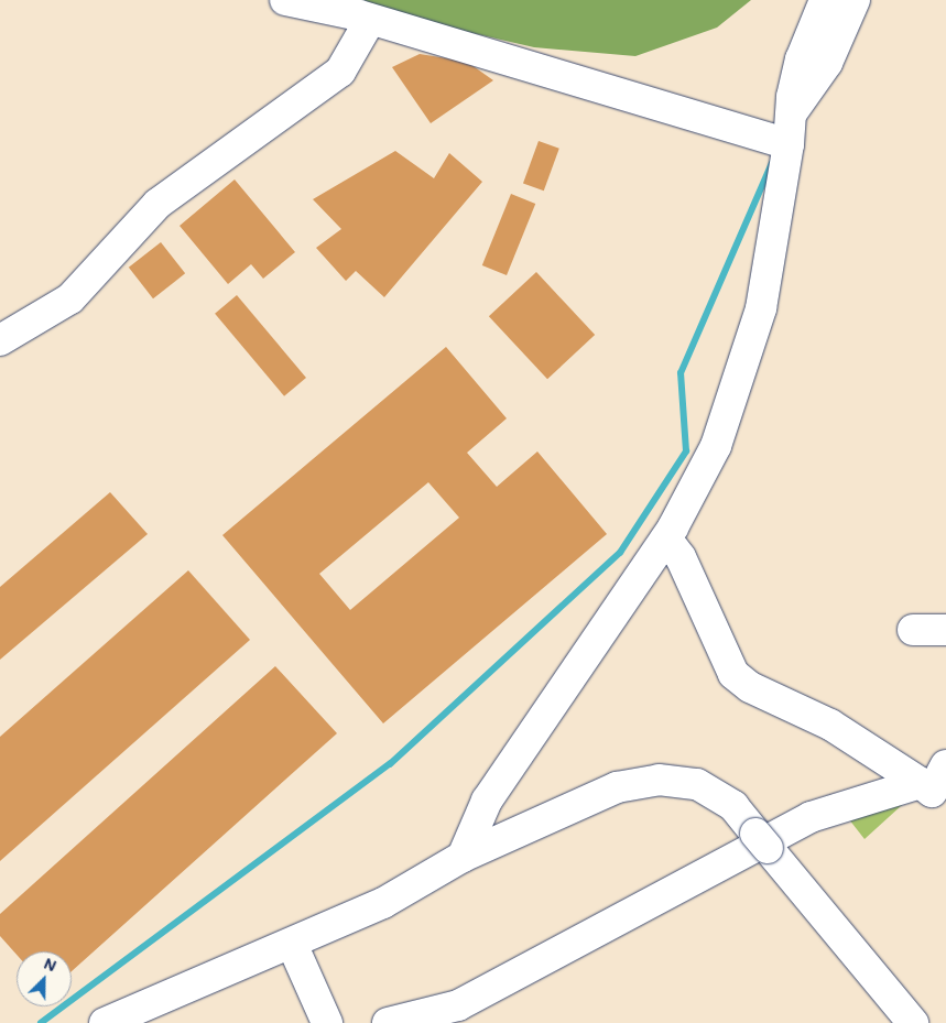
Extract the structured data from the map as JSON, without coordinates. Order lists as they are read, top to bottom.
{
  "north": "top right"
}
